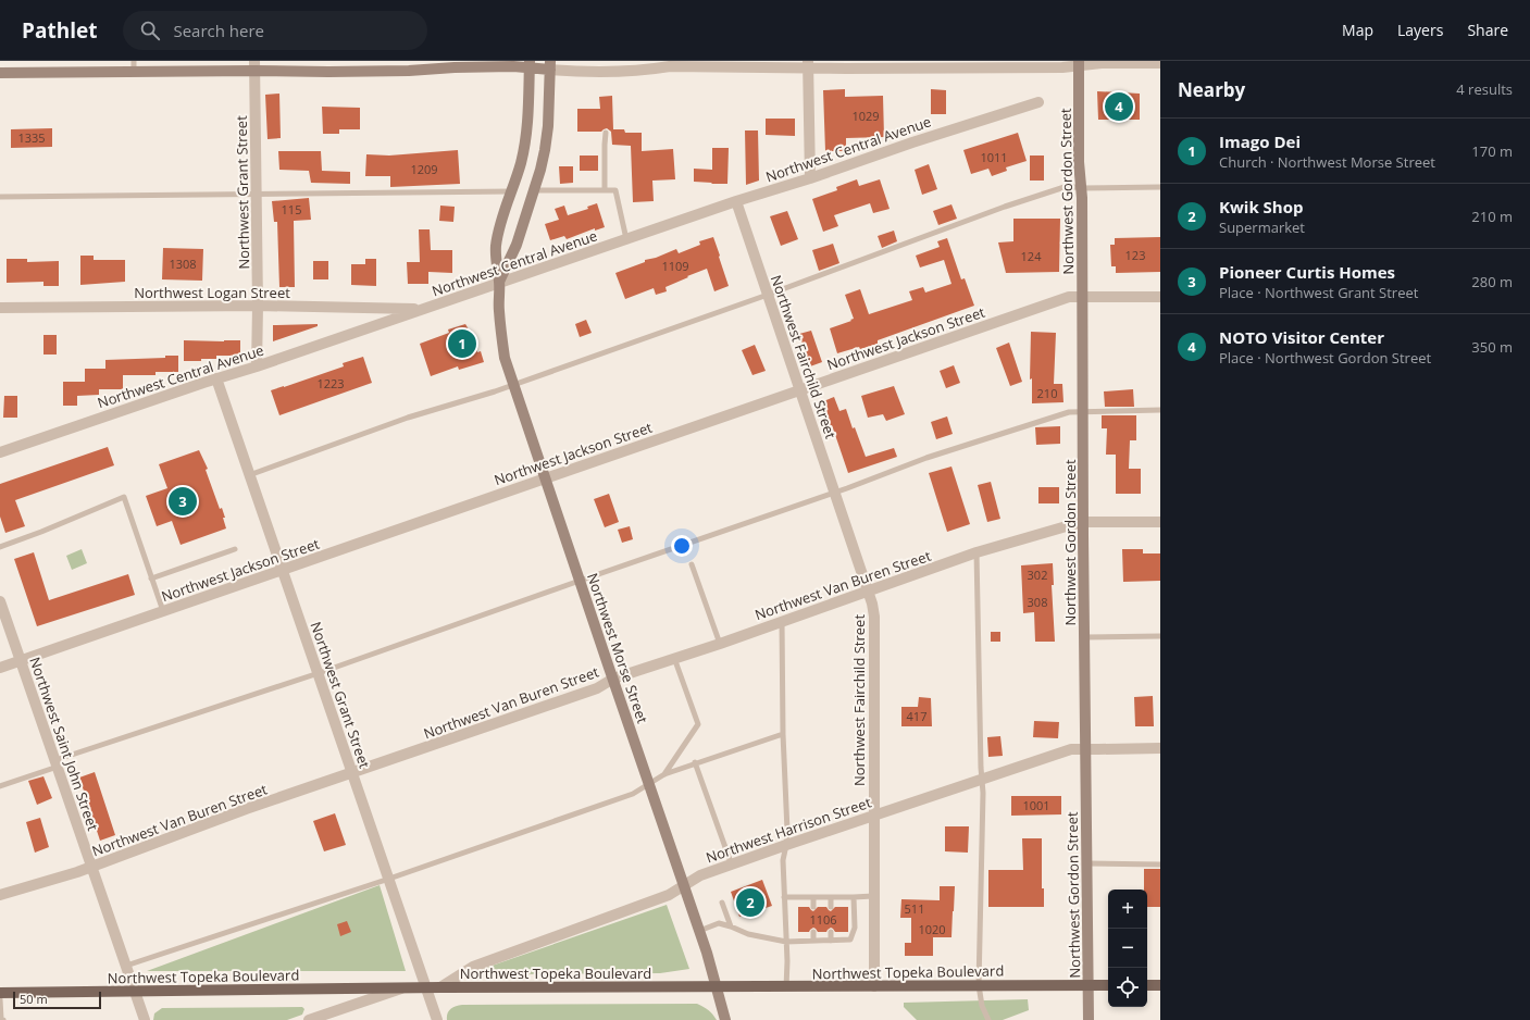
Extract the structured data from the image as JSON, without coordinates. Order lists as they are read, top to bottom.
{
  "streets": {
    "main road": ["Northwest Gordon Street", "Northwest Morse Street", "Northwest Topeka Boulevard"],
    "street": [
      "Northwest Central Avenue",
      "Northwest Grant Street",
      "Northwest Logan Street",
      "Northwest Jackson Street",
      "Northwest Fairchild Street",
      "Northwest Van Buren Street",
      "Northwest Saint John Street",
      "Northwest Harrison Street"
    ]
  },
  "crossings": [
    ["Northwest Central Avenue", "Northwest Grant Street"],
    ["Northwest Central Avenue", "Northwest Logan Street"],
    ["Northwest Central Avenue", "Northwest Fairchild Street"],
    ["Northwest Central Avenue", "Northwest Morse Street"],
    ["Northwest Gordon Street", "Northwest Jackson Street"],
    ["Northwest Gordon Street", "Northwest Van Buren Street"],
    ["Northwest Gordon Street", "Northwest Harrison Street"],
    ["Northwest Gordon Street", "Northwest Topeka Boulevard"],
    ["Northwest Grant Street", "Northwest Logan Street"],
    ["Northwest Grant Street", "Northwest Jackson Street"],
    ["Northwest Grant Street", "Northwest Van Buren Street"],
    ["Northwest Grant Street", "Northwest Topeka Boulevard"],
    ["Northwest Jackson Street", "Northwest Fairchild Street"],
    ["Northwest Jackson Street", "Northwest Morse Street"],
    ["Northwest Jackson Street", "Northwest Saint John Street"],
    ["Northwest Fairchild Street", "Northwest Van Buren Street"],
    ["Northwest Fairchild Street", "Northwest Harrison Street"],
    ["Northwest Fairchild Street", "Northwest Topeka Boulevard"],
    ["Northwest Van Buren Street", "Northwest Morse Street"],
    ["Northwest Van Buren Street", "Northwest Saint John Street"],
    ["Northwest Morse Street", "Northwest Harrison Street"],
    ["Northwest Morse Street", "Northwest Topeka Boulevard"],
    ["Northwest Saint John Street", "Northwest Topeka Boulevard"],
    ["Northwest Harrison Street", "Northwest Topeka Boulevard"]
  ],
  "house_numbers": [
    "1029",
    "1335",
    "1011",
    "1209",
    "115",
    "123",
    "124",
    "1308",
    "1109",
    "1223",
    "210",
    "302",
    "308",
    "417",
    "1001",
    "511",
    "1106",
    "1020"
  ],
  "scale_bar": "50 m",
  "page": {
    "header": "Pathlet",
    "search": "Search here",
    "nav": ["Map", "Layers", "Share"],
    "heading": ["Nearby", "4 results"],
    "pins": [
      "4",
      "1",
      "3",
      "2"
    ],
    "list": [
      {
        "mark": "1",
        "name": "Imago Dei",
        "note": "Church · Northwest Morse Street",
        "value": "170 m"
      },
      {
        "mark": "2",
        "name": "Kwik Shop",
        "note": "Supermarket",
        "value": "210 m"
      },
      {
        "mark": "3",
        "name": "Pioneer Curtis Homes",
        "note": "Place · Northwest Grant Street",
        "value": "280 m"
      },
      {
        "mark": "4",
        "name": "NOTO Visitor Center",
        "note": "Place · Northwest Gordon Street",
        "value": "350 m"
      }
    ],
    "map_buttons": ["+", "−"],
    "scale": "50 m"
  }
}
